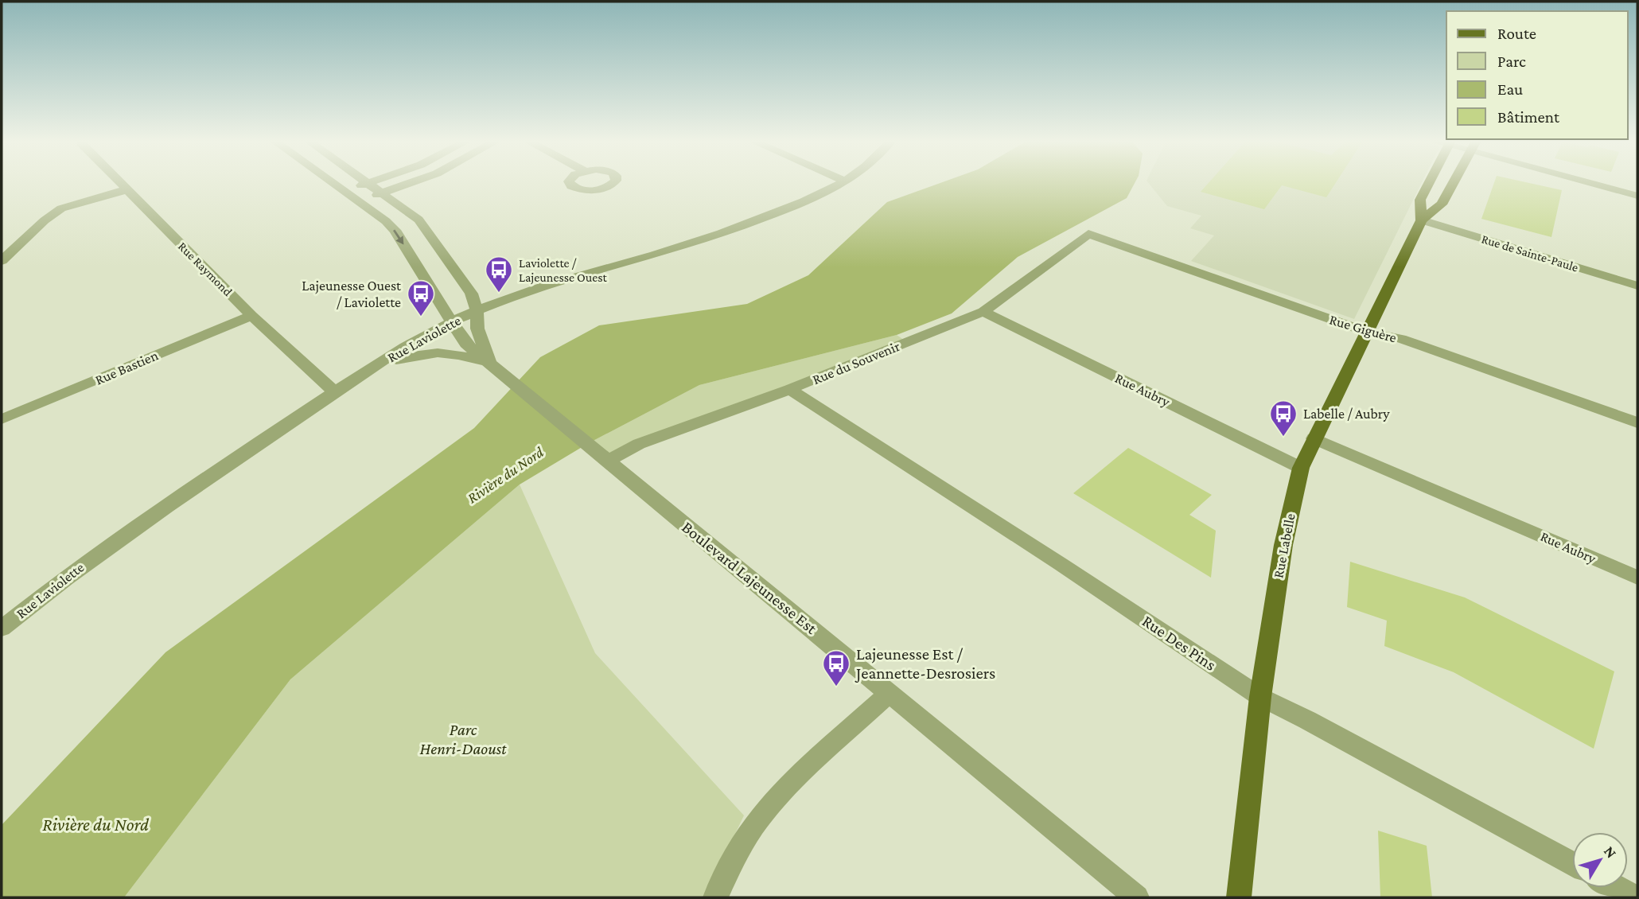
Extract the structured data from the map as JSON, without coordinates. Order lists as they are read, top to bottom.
{
  "streets": {
    "main road": ["Rue Labelle"],
    "street": [
      "Rue de Sainte-Paule",
      "Rue Raymond",
      "Rue Giguère",
      "Rue Laviolette",
      "Rue du Souvenir",
      "Rue Bastien",
      "Rue Aubry",
      "Boulevard Lajeunesse Est",
      "Rue Des Pins"
    ]
  },
  "crossings": [
    ["Rue de Sainte-Paule", "Rue Labelle"],
    ["Rue Raymond", "Rue Laviolette"],
    ["Rue Raymond", "Rue Bastien"],
    ["Rue Giguère", "Rue du Souvenir"],
    ["Rue Giguère", "Rue Labelle"],
    ["Rue Laviolette", "Boulevard Lajeunesse Est"],
    ["Rue du Souvenir", "Rue Aubry"],
    ["Rue du Souvenir", "Boulevard Lajeunesse Est"],
    ["Rue du Souvenir", "Rue Des Pins"],
    ["Rue Aubry", "Rue Labelle"],
    ["Rue Labelle", "Rue Des Pins"]
  ],
  "water": ["Rivière du Nord"],
  "parks": ["Parc Henri-Daoust"],
  "places": {
    "bus stop": [
      "Laviolette / Lajeunesse Ouest",
      "Lajeunesse Ouest / Laviolette",
      "Labelle / Aubry",
      "Lajeunesse Est / Jeannette-Desrosiers"
    ]
  },
  "legend": [
    "Route",
    "Parc",
    "Eau",
    "Bâtiment"
  ],
  "north": "top right"
}
